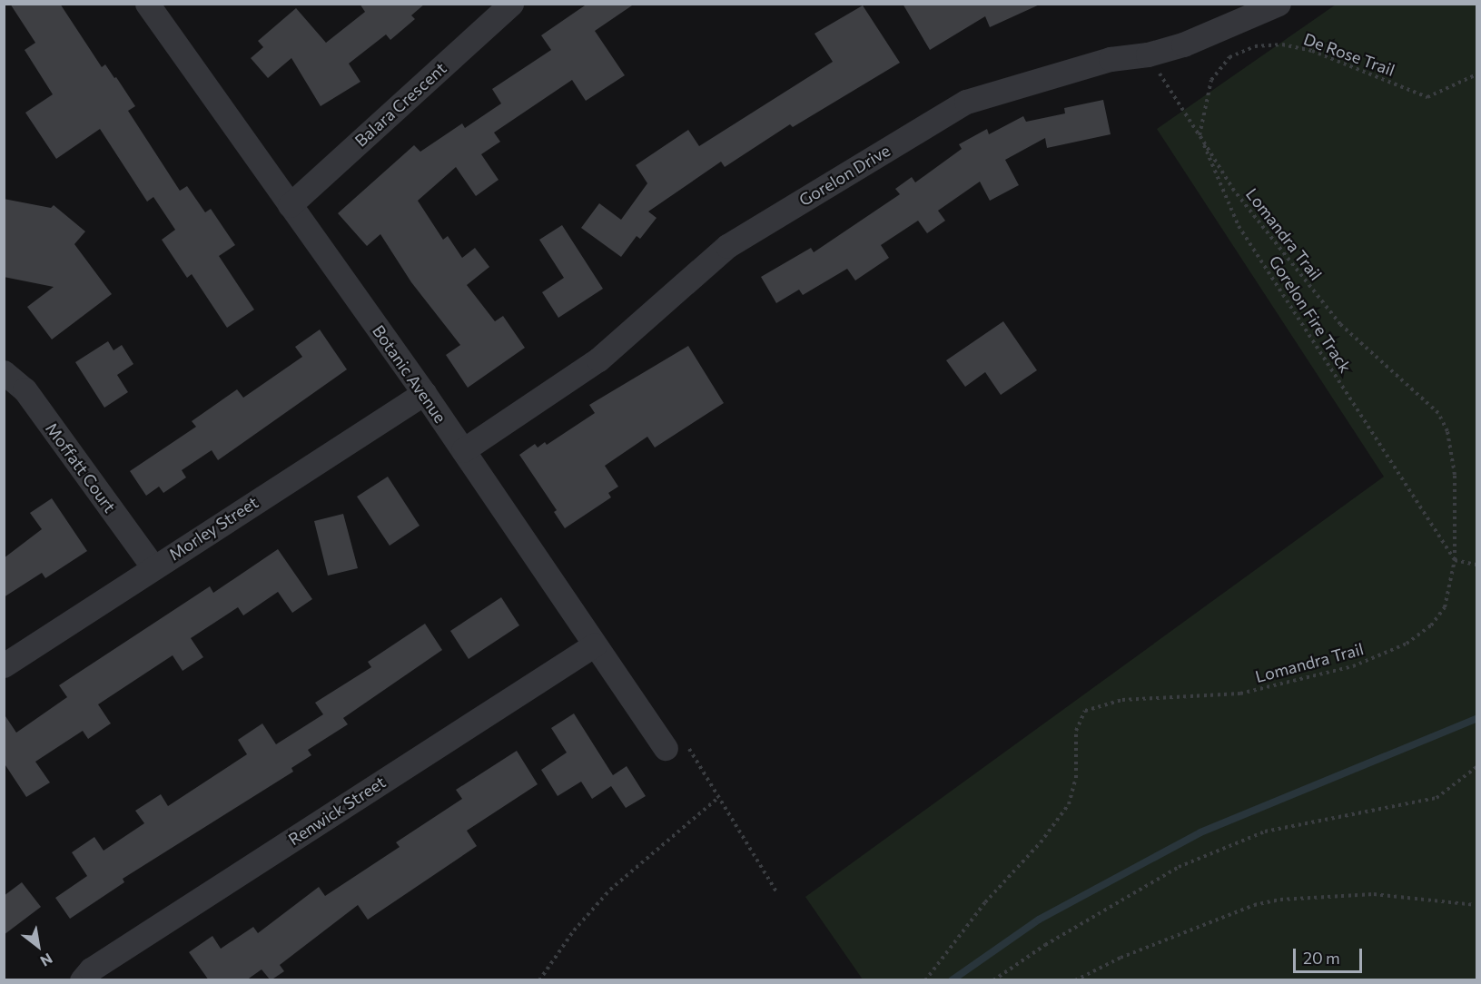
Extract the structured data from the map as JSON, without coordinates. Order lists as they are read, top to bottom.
{
  "streets": {
    "street": [
      "Balara Crescent",
      "Gorelon Drive",
      "Botanic Avenue",
      "Moffatt Court",
      "Morley Street",
      "Renwick Street"
    ],
    "path": ["De Rose Trail", "Lomandra Trail", "Gorelon Fire Track"]
  },
  "crossings": [
    ["De Rose Trail", "Lomandra Trail"],
    ["De Rose Trail", "Gorelon Fire Track"],
    ["Balara Crescent", "Botanic Avenue"],
    ["Gorelon Drive", "Gorelon Fire Track"],
    ["Gorelon Drive", "Botanic Avenue"],
    ["Lomandra Trail", "Gorelon Fire Track"],
    ["Botanic Avenue", "Morley Street"],
    ["Botanic Avenue", "Renwick Street"],
    ["Moffatt Court", "Morley Street"]
  ],
  "scale_bar": "20 m",
  "north": "bottom right"
}
